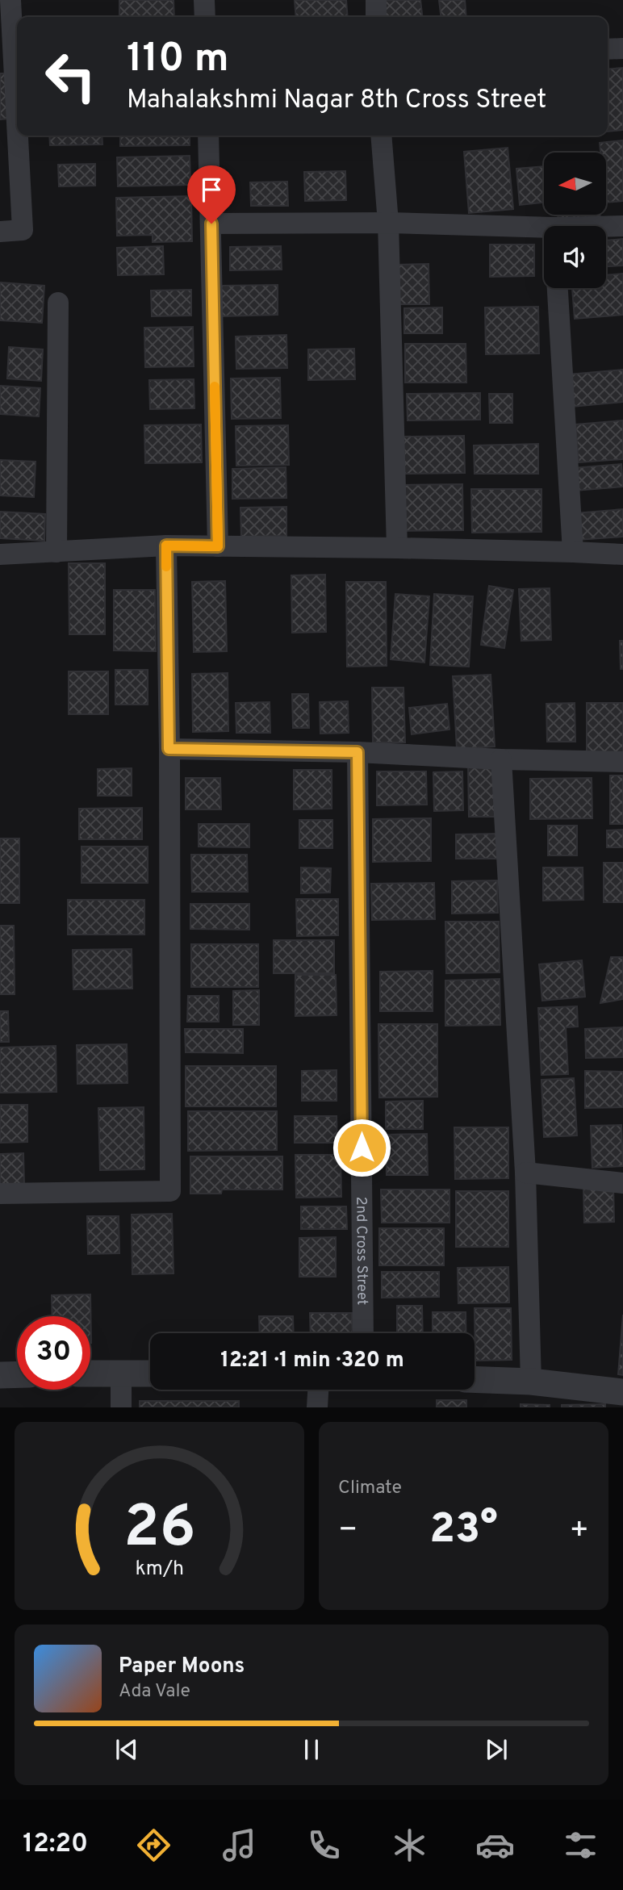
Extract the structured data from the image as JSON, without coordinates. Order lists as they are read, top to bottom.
{
  "streets": {
    "street": ["2nd Cross Street"]
  },
  "north": "left",
  "page": {
    "turn": ["110 m", "Mahalakshmi Nagar 8th Cross Street"],
    "limit": "30",
    "trip": "12:21 · 1 min · 320 m",
    "tile": "Climate",
    "heat": ["−", "23°", "+"],
    "song": ["Paper Moons", "Ada Vale"],
    "tabs": "12:20",
    "gauge": ["26", "km/h"]
  }
}
